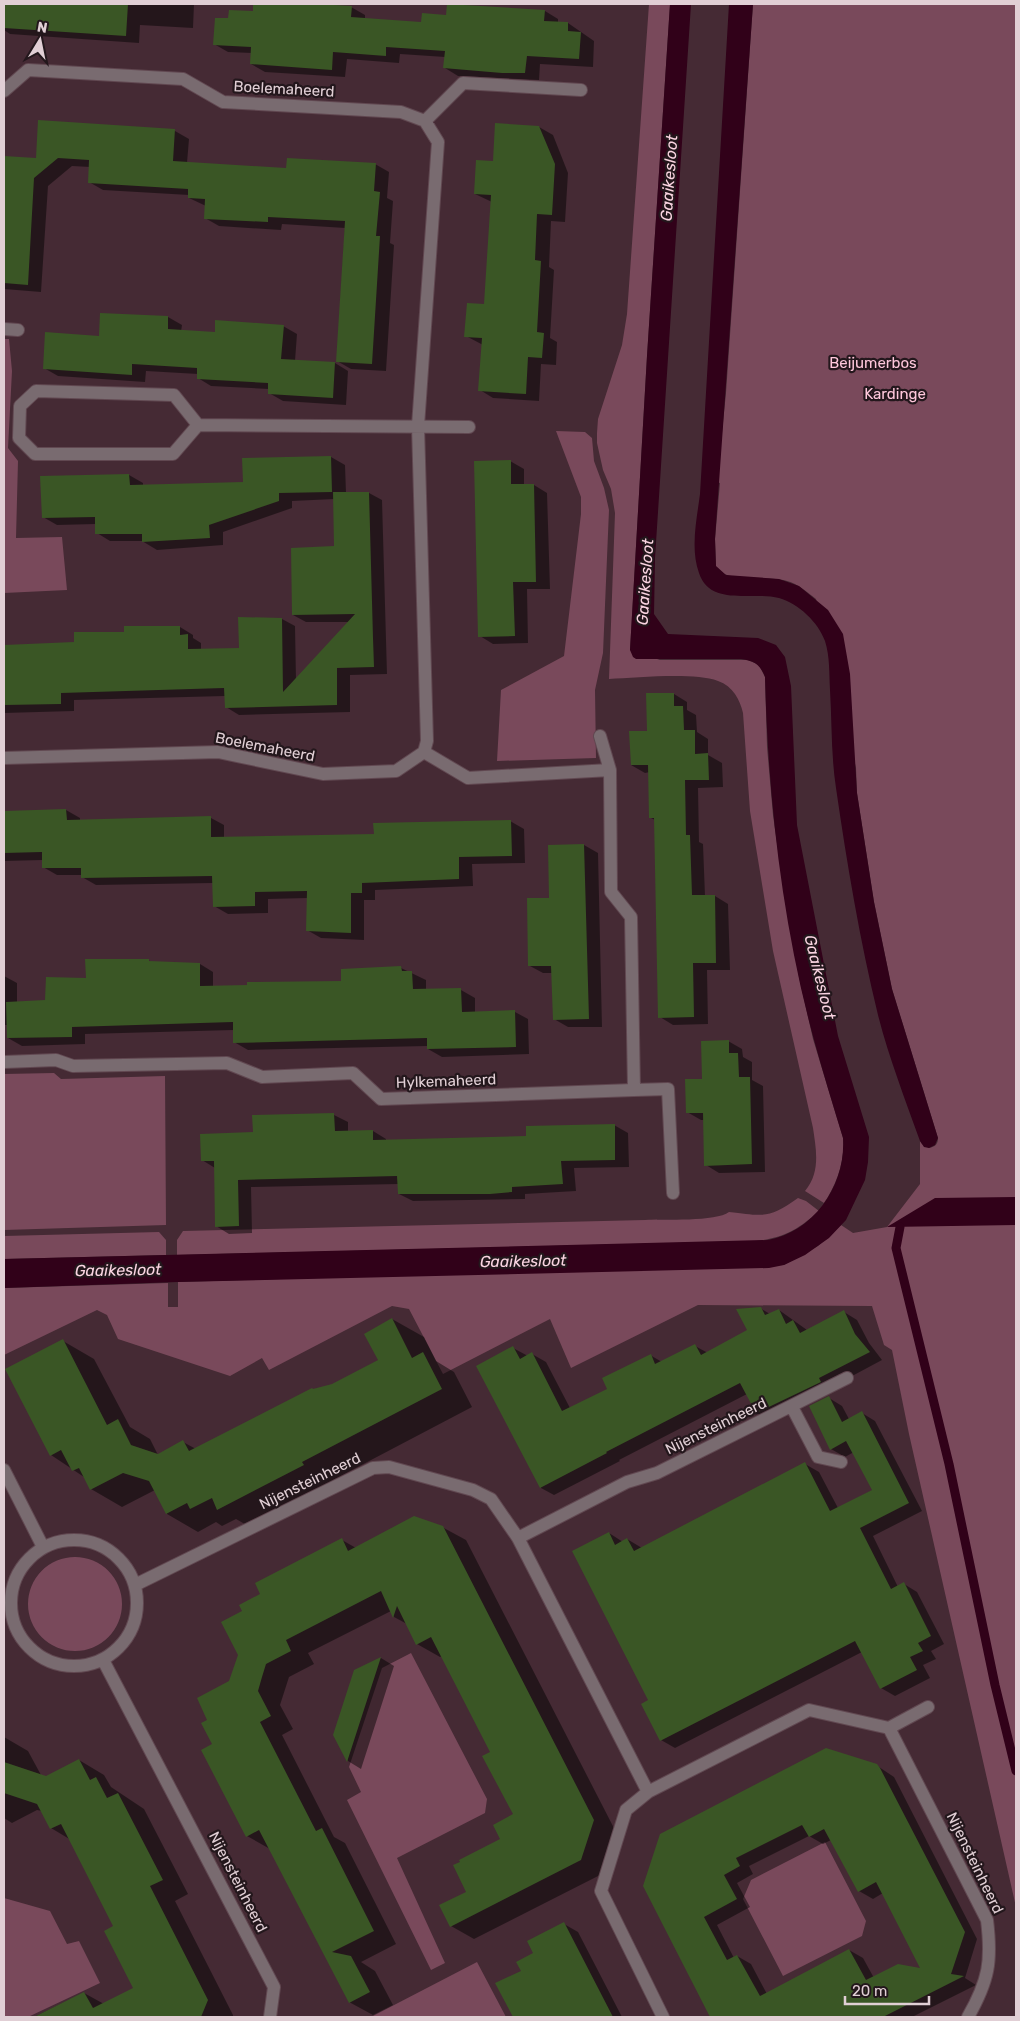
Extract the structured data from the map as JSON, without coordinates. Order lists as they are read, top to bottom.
{
  "streets": {
    "street": ["Boelemaheerd", "Hylkemaheerd", "Nijensteinheerd"]
  },
  "water": ["Gaaikesloot"],
  "parks": ["Beijumerbos", "Kardinge"],
  "scale_bar": "20 m",
  "north": "top"
}
